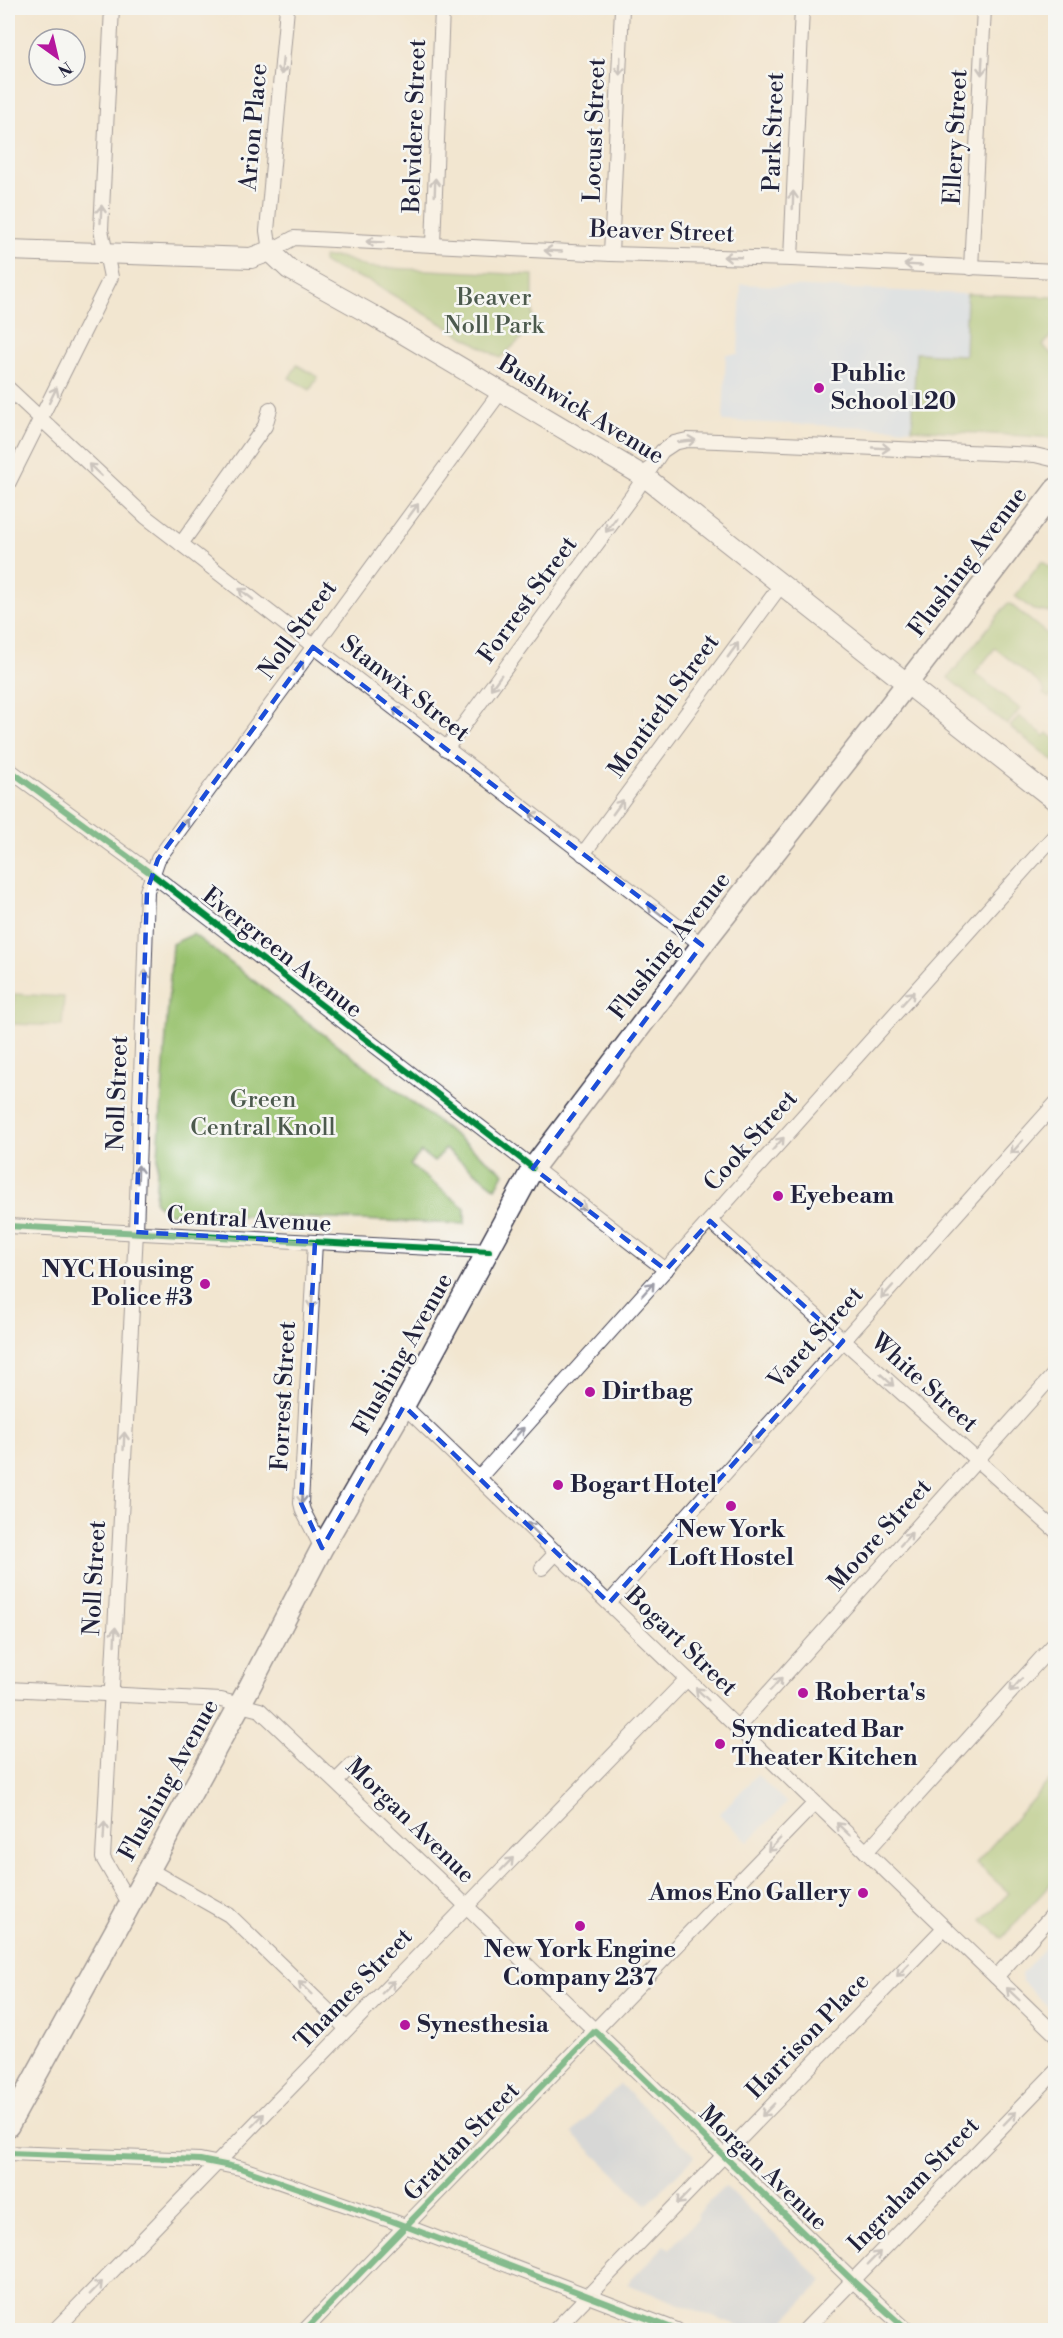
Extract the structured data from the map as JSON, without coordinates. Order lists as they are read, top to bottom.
{
  "streets": {
    "main road": ["Bushwick Avenue", "Flushing Avenue"],
    "street": [
      "Belvidere Street",
      "Arion Place",
      "Locust Street",
      "Park Street",
      "Ellery Street",
      "Beaver Street",
      "Forrest Street",
      "Noll Street",
      "Stanwix Street",
      "Montieth Street",
      "Evergreen Avenue",
      "Cook Street",
      "Central Avenue",
      "Varet Street",
      "White Street",
      "Moore Street",
      "Bogart Street",
      "Morgan Avenue",
      "Thames Street",
      "Harrison Place",
      "Grattan Street",
      "Ingraham Street"
    ]
  },
  "crossings": [
    ["Belvidere Street", "Beaver Street"],
    ["Arion Place", "Beaver Street"],
    ["Arion Place", "Bushwick Avenue"],
    ["Locust Street", "Beaver Street"],
    ["Park Street", "Beaver Street"],
    ["Ellery Street", "Beaver Street"],
    ["Beaver Street", "Bushwick Avenue"],
    ["Bushwick Avenue", "Flushing Avenue"],
    ["Bushwick Avenue", "Forrest Street"],
    ["Bushwick Avenue", "Noll Street"],
    ["Bushwick Avenue", "Montieth Street"],
    ["Flushing Avenue", "Forrest Street"],
    ["Flushing Avenue", "Noll Street"],
    ["Flushing Avenue", "Stanwix Street"],
    ["Flushing Avenue", "Evergreen Avenue"],
    ["Flushing Avenue", "Central Avenue"],
    ["Flushing Avenue", "Bogart Street"],
    ["Flushing Avenue", "Morgan Avenue"],
    ["Forrest Street", "Stanwix Street"],
    ["Forrest Street", "Central Avenue"],
    ["Noll Street", "Stanwix Street"],
    ["Noll Street", "Evergreen Avenue"],
    ["Noll Street", "Central Avenue"],
    ["Noll Street", "Morgan Avenue"],
    ["Stanwix Street", "Montieth Street"],
    ["Evergreen Avenue", "Cook Street"],
    ["Cook Street", "White Street"],
    ["Cook Street", "Bogart Street"],
    ["Varet Street", "White Street"],
    ["Varet Street", "Bogart Street"],
    ["White Street", "Moore Street"],
    ["Moore Street", "Bogart Street"],
    ["Bogart Street", "Thames Street"],
    ["Bogart Street", "Harrison Place"],
    ["Bogart Street", "Grattan Street"],
    ["Morgan Avenue", "Thames Street"],
    ["Morgan Avenue", "Harrison Place"],
    ["Morgan Avenue", "Grattan Street"],
    ["Morgan Avenue", "Ingraham Street"]
  ],
  "one_way": [
    "Belvidere Street",
    "Arion Place",
    "Locust Street",
    "Park Street",
    "Ellery Street",
    "Beaver Street",
    "Noll Street",
    "Stanwix Street",
    "Montieth Street",
    "Cook Street",
    "Varet Street",
    "White Street",
    "Moore Street",
    "Bogart Street",
    "Thames Street",
    "Harrison Place",
    "Grattan Street",
    "Ingraham Street"
  ],
  "parks": ["Beaver Noll Park", "Green Central Knoll"],
  "places": [
    "Public School 120",
    "Eyebeam",
    "NYC Housing Police #3",
    "Dirtbag",
    "Bogart Hotel",
    "New York Loft Hostel",
    "Roberta's",
    "Syndicated Bar Theater Kitchen",
    "Amos Eno Gallery",
    "New York Engine Company 237",
    "Synesthesia"
  ],
  "north": "bottom right"
}
